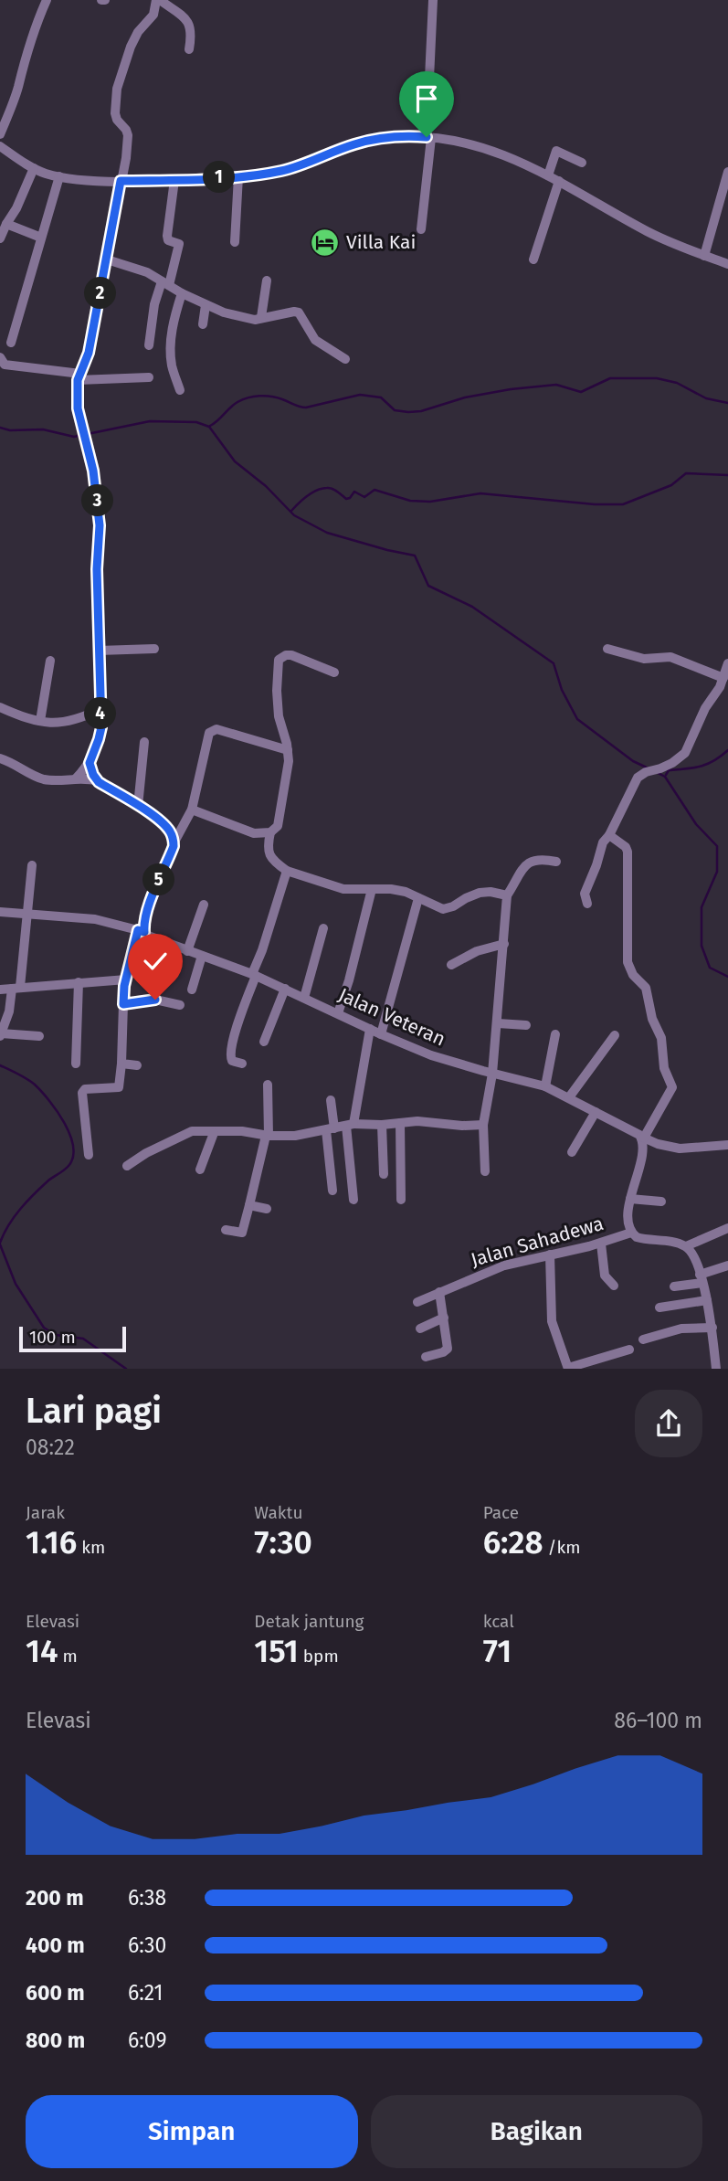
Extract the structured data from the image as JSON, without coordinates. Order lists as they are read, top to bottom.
{
  "streets": {
    "street": ["Jalan Veteran", "Jalan Sahadewa"]
  },
  "places": {
    "hotel": ["Villa Kai"]
  },
  "scale_bar": "100 m",
  "page": {
    "pins": [
      "1",
      "2",
      "3",
      "4",
      "5"
    ],
    "scale": "100 m",
    "heading": ["Lari pagi", "08:22"],
    "stats": [
      ["Jarak", "1.16 km"],
      ["Waktu", "7:30"],
      ["Pace", "6:28 /km"],
      ["Elevasi", "14 m"],
      ["Detak jantung", "151 bpm"],
      ["kcal", "71"]
    ],
    "chart": ["Elevasi", "86–100 m"],
    "list": [
      {
        "name": "200 m",
        "note": "6:38"
      },
      {
        "name": "400 m",
        "note": "6:30"
      },
      {
        "name": "600 m",
        "note": "6:21"
      },
      {
        "name": "800 m",
        "note": "6:09"
      }
    ],
    "buttons": ["Simpan", "Bagikan"]
  }
}
